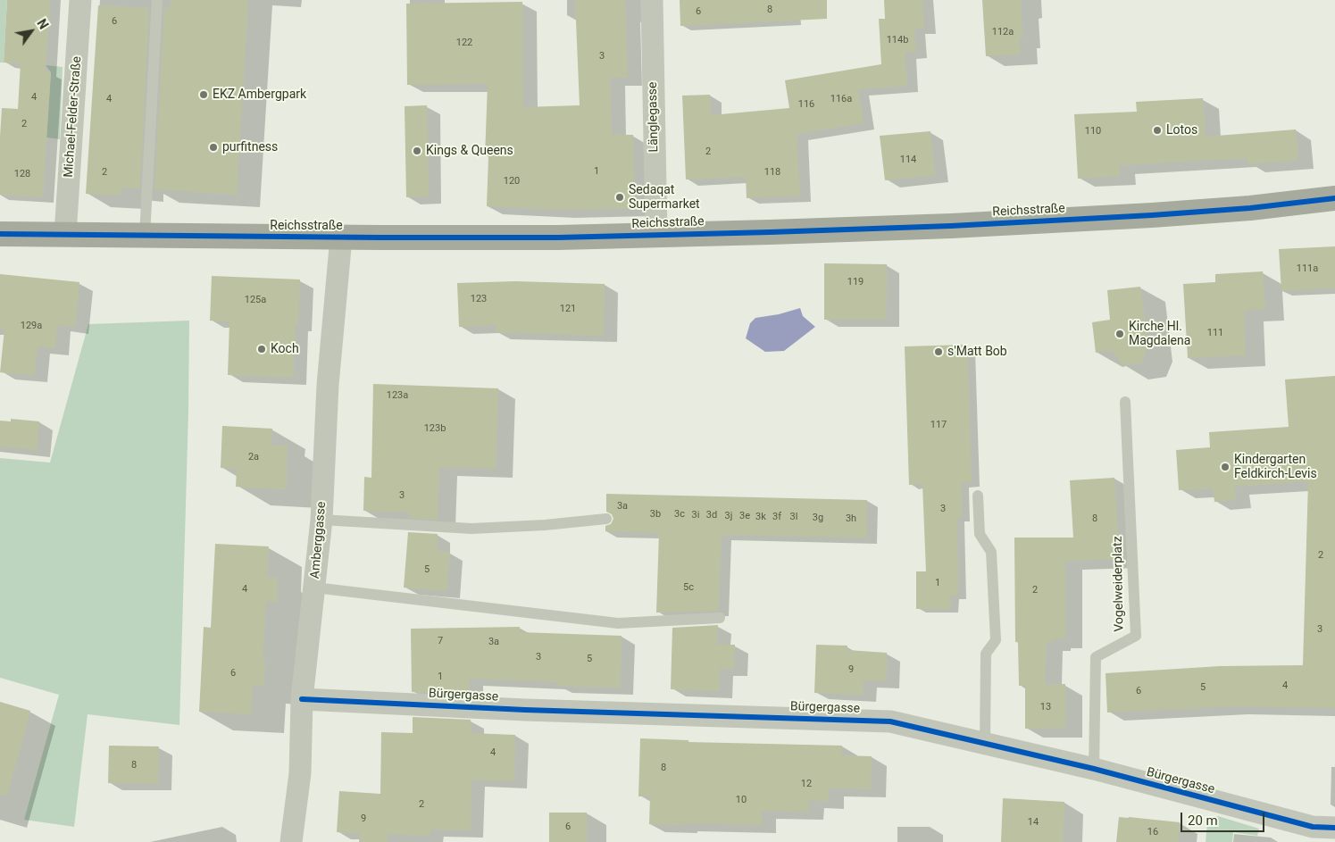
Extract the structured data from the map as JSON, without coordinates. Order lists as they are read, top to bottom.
{
  "streets": {
    "main road": ["Reichsstraße"],
    "street": [
      "Michael-Felder-Straße",
      "Länglegasse",
      "Amberggasse",
      "Bürgergasse"
    ],
    "lane": ["Vogelweiderplatz"]
  },
  "crossings": [
    ["Michael-Felder-Straße", "Reichsstraße"],
    ["Länglegasse", "Reichsstraße"],
    ["Reichsstraße", "Amberggasse"],
    ["Amberggasse", "Bürgergasse"],
    ["Vogelweiderplatz", "Bürgergasse"]
  ],
  "places": [
    "EKZ Ambergpark",
    "Lotos",
    "purfitness",
    "Kings & Queens",
    "Sedaqat Supermarket",
    "Kirche Hl. Magdalena",
    "Koch",
    "s'Matt Bob",
    "Kindergarten Feldkirch-Levis"
  ],
  "house_numbers": [
    "8",
    "6",
    "6",
    "112a",
    "114b",
    "122",
    "3",
    "4",
    "4",
    "116a",
    "116",
    "2",
    "110",
    "2",
    "114",
    "1",
    "2",
    "118",
    "128",
    "120",
    "111a",
    "119",
    "123",
    "125a",
    "121",
    "129a",
    "111",
    "123a",
    "117",
    "123b",
    "2a",
    "3",
    "3a",
    "3",
    "3b",
    "3c",
    "3i",
    "3d",
    "3j",
    "3e",
    "3k",
    "3f",
    "3l",
    "3g",
    "3h",
    "8",
    "2",
    "5",
    "1",
    "5c",
    "4",
    "2",
    "3",
    "7",
    "3a",
    "3",
    "5",
    "9",
    "6",
    "1",
    "4",
    "5",
    "6",
    "13",
    "4",
    "8",
    "8",
    "12",
    "10",
    "2",
    "9",
    "14",
    "6",
    "16"
  ],
  "scale_bar": "20 m",
  "north": "top right"
}
